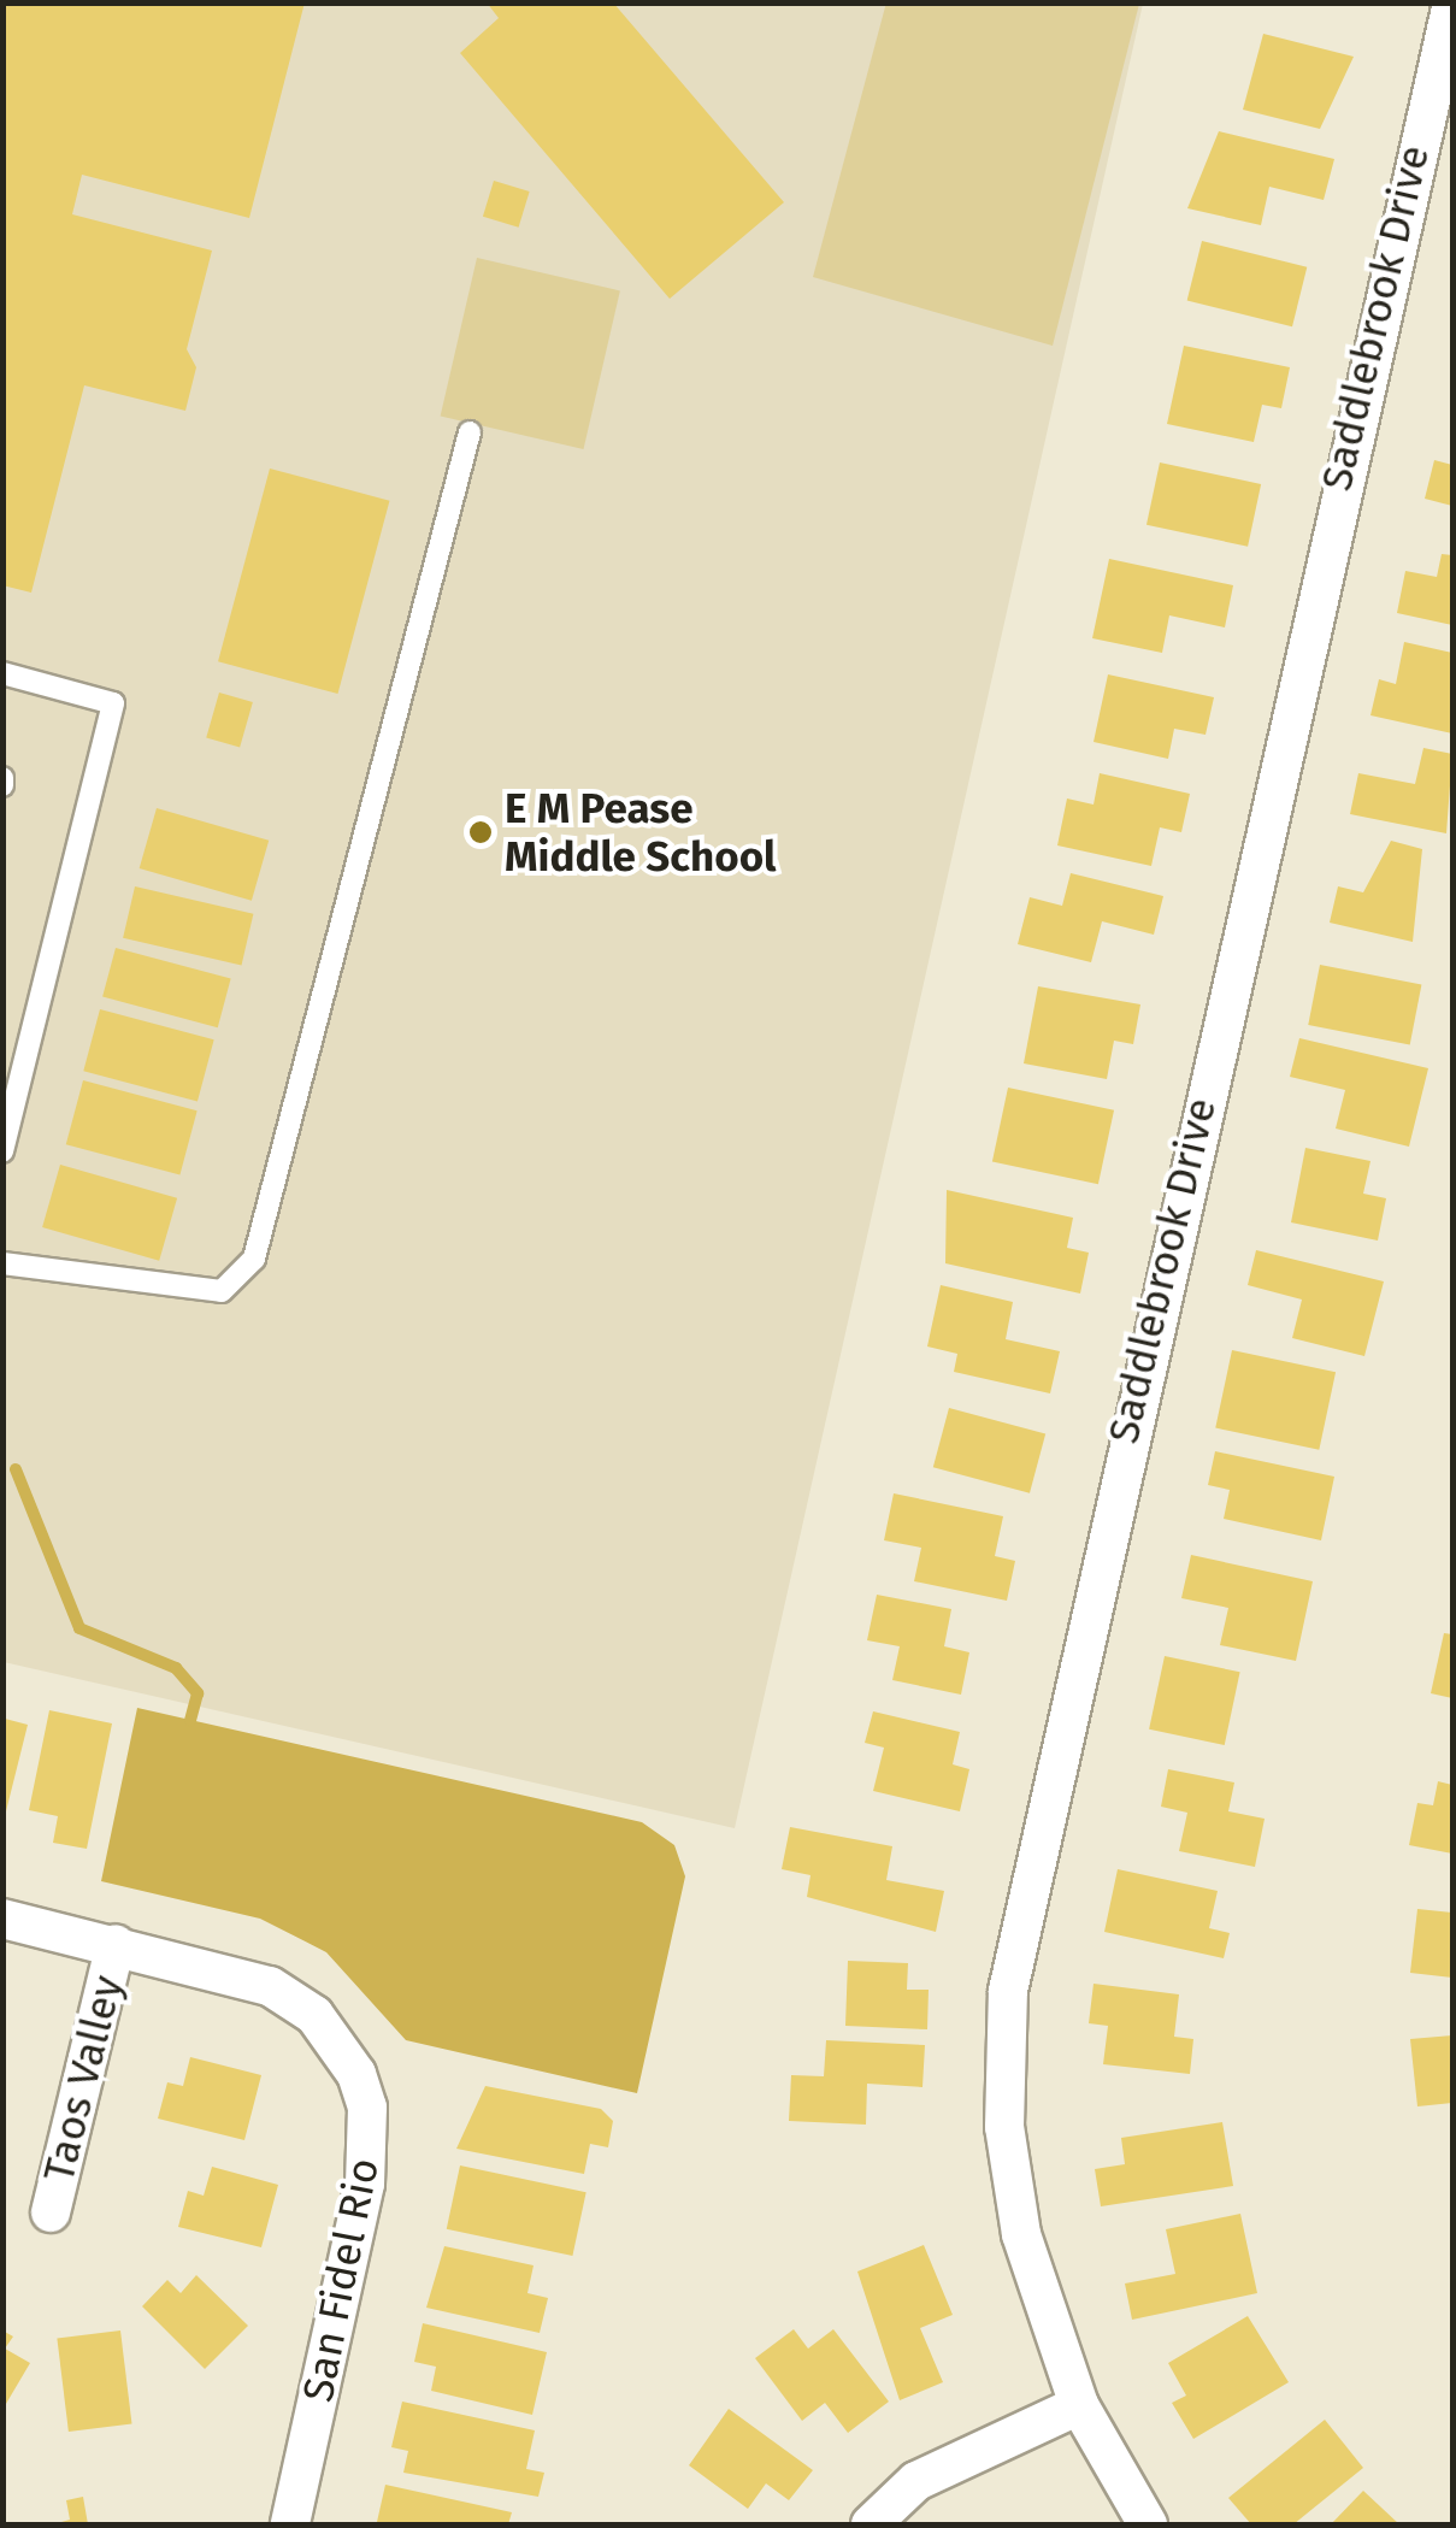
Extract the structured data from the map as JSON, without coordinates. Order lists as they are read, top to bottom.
{
  "streets": {
    "street": ["Saddlebrook Drive", "Taos Valley", "San Fidel Rio"]
  },
  "crossings": [
    ["Taos Valley", "San Fidel Rio"]
  ],
  "places": ["E M Pease Middle School"]
}
